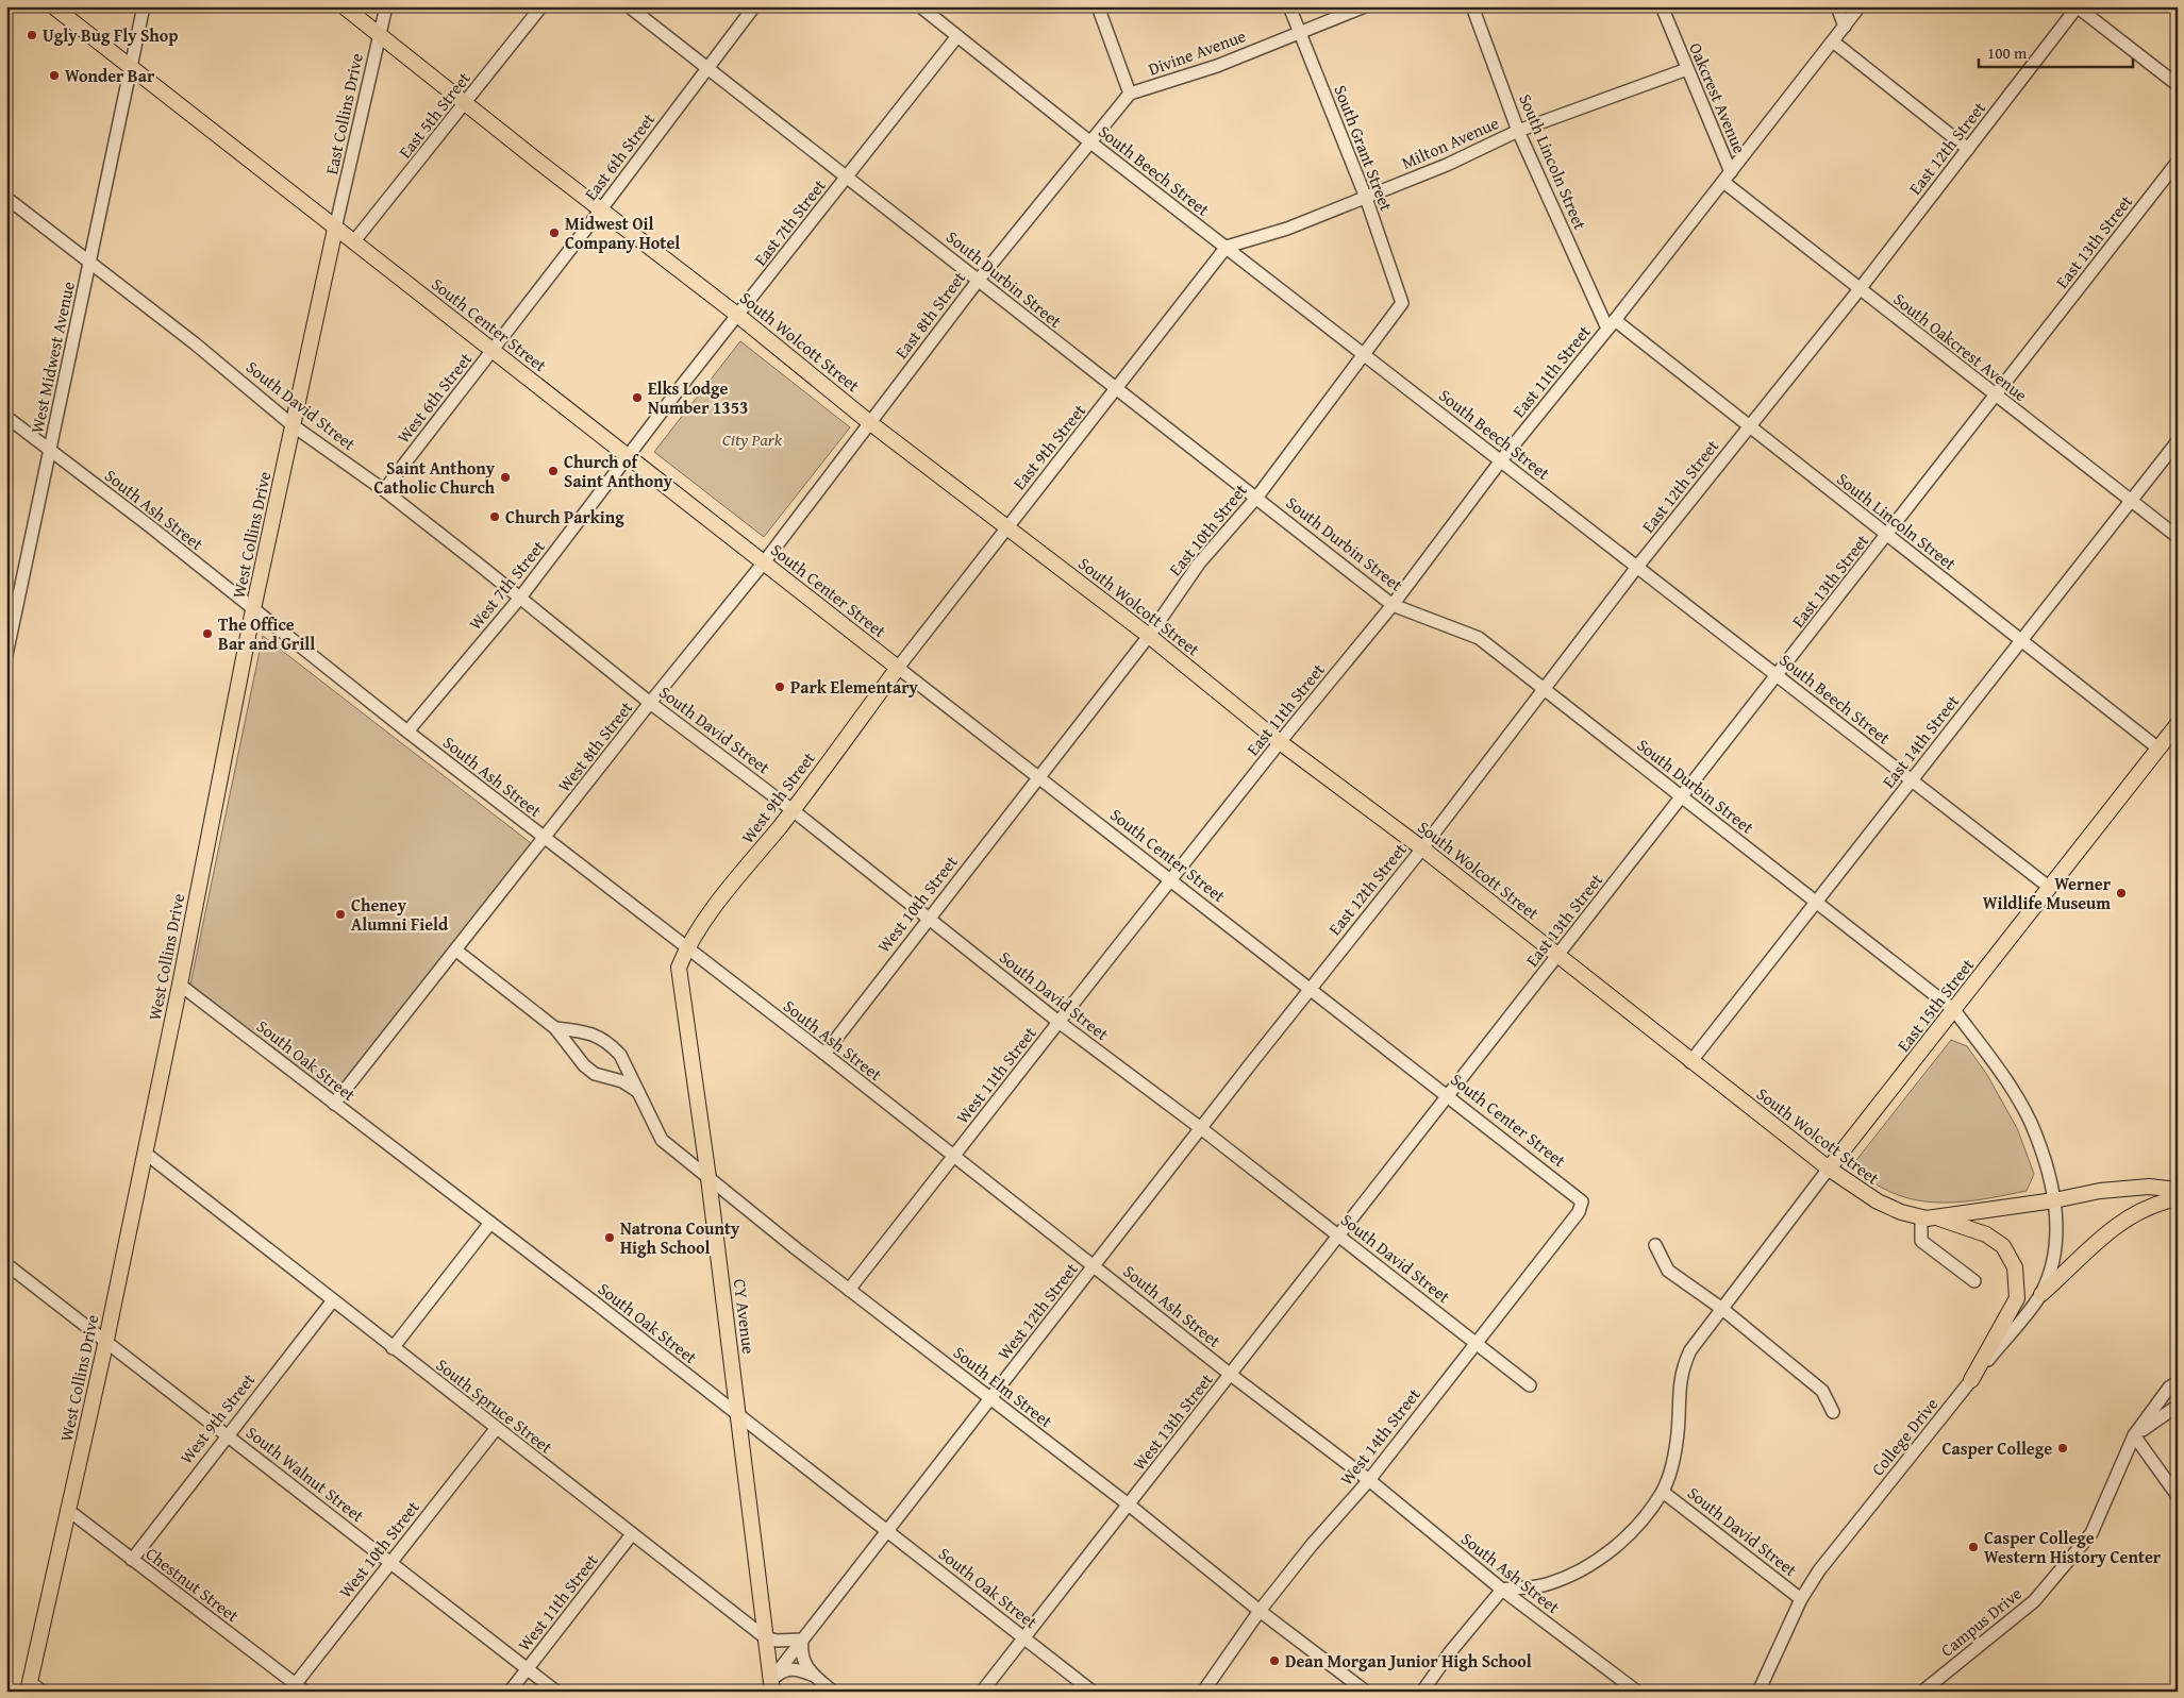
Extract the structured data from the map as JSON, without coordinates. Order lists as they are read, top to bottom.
{
  "streets": {
    "main road": [
      "South Center Street",
      "South Wolcott Street",
      "West Collins Drive",
      "West 9th Street",
      "East 15th Street",
      "CY Avenue"
    ],
    "street": [
      "Divine Avenue",
      "Oakcrest Avenue",
      "East Collins Drive",
      "East 5th Street",
      "Milton Avenue",
      "South Grant Street",
      "East 12th Street",
      "East 6th Street",
      "South Lincoln Street",
      "South Beech Street",
      "East 7th Street",
      "East 13th Street",
      "South Durbin Street",
      "East 8th Street",
      "South Oakcrest Avenue",
      "West Midwest Avenue",
      "East 11th Street",
      "West 6th Street",
      "South David Street",
      "East 9th Street",
      "South Ash Street",
      "East 10th Street",
      "West 7th Street",
      "East 14th Street",
      "West 8th Street",
      "West 10th Street",
      "South Oak Street",
      "West 11th Street",
      "West 12th Street",
      "South Elm Street",
      "South Spruce Street",
      "West 13th Street",
      "West 14th Street",
      "College Drive",
      "South Walnut Street",
      "Chestnut Street",
      "Campus Drive"
    ]
  },
  "crossings": [
    ["Divine Avenue", "South Grant Street"],
    ["Divine Avenue", "East 8th Street"],
    ["Oakcrest Avenue", "Milton Avenue"],
    ["Oakcrest Avenue", "East 11th Street"],
    ["East Collins Drive", "South Center Street"],
    ["East Collins Drive", "South Wolcott Street"],
    ["East Collins Drive", "West Collins Drive"],
    ["East 5th Street", "South Center Street"],
    ["East 5th Street", "South Wolcott Street"],
    ["Milton Avenue", "South Grant Street"],
    ["Milton Avenue", "South Lincoln Street"],
    ["Milton Avenue", "South Beech Street"],
    ["Milton Avenue", "East 9th Street"],
    ["South Grant Street", "East 10th Street"],
    ["East 12th Street", "South Lincoln Street"],
    ["East 12th Street", "South Beech Street"],
    ["East 12th Street", "South Durbin Street"],
    ["East 12th Street", "South Center Street"],
    ["East 12th Street", "South Wolcott Street"],
    ["East 12th Street", "South Oakcrest Avenue"],
    ["East 12th Street", "West 12th Street"],
    ["East 6th Street", "South Durbin Street"],
    ["East 6th Street", "South Center Street"],
    ["East 6th Street", "South Wolcott Street"],
    ["East 6th Street", "West 6th Street"],
    ["South Lincoln Street", "East 13th Street"],
    ["South Lincoln Street", "East 11th Street"],
    ["South Lincoln Street", "East 14th Street"],
    ["South Lincoln Street", "East 15th Street"],
    ["South Beech Street", "East 7th Street"],
    ["South Beech Street", "East 13th Street"],
    ["South Beech Street", "East 8th Street"],
    ["South Beech Street", "East 11th Street"],
    ["South Beech Street", "East 9th Street"],
    ["South Beech Street", "East 10th Street"],
    ["South Beech Street", "East 14th Street"],
    ["South Beech Street", "East 15th Street"],
    ["East 7th Street", "South Durbin Street"],
    ["East 7th Street", "South Center Street"],
    ["East 7th Street", "South Wolcott Street"],
    ["East 7th Street", "West 7th Street"],
    ["East 13th Street", "South Durbin Street"],
    ["East 13th Street", "South Center Street"],
    ["East 13th Street", "South Wolcott Street"],
    ["East 13th Street", "South Oakcrest Avenue"],
    ["East 13th Street", "West 13th Street"],
    ["South Durbin Street", "East 8th Street"],
    ["South Durbin Street", "South Wolcott Street"],
    ["South Durbin Street", "East 11th Street"],
    ["South Durbin Street", "East 9th Street"],
    ["South Durbin Street", "East 10th Street"],
    ["South Durbin Street", "East 14th Street"],
    ["South Durbin Street", "East 15th Street"],
    ["South Durbin Street", "College Drive"],
    ["East 8th Street", "South Center Street"],
    ["East 8th Street", "South Wolcott Street"],
    ["East 8th Street", "West 8th Street"],
    ["South Center Street", "West Midwest Avenue"],
    ["South Center Street", "East 11th Street"],
    ["South Center Street", "West 6th Street"],
    ["South Center Street", "East 9th Street"],
    ["South Center Street", "East 10th Street"],
    ["South Center Street", "West Collins Drive"],
    ["South Center Street", "West 7th Street"],
    ["South Center Street", "West 8th Street"],
    ["South Center Street", "West 9th Street"],
    ["South Center Street", "West 10th Street"],
    ["South Center Street", "West 11th Street"],
    ["South Center Street", "West 12th Street"],
    ["South Center Street", "West 13th Street"],
    ["South Center Street", "West 14th Street"],
    ["South Wolcott Street", "East 11th Street"],
    ["South Wolcott Street", "East 9th Street"],
    ["South Wolcott Street", "East 10th Street"],
    ["South Wolcott Street", "East 14th Street"],
    ["South Wolcott Street", "East 15th Street"],
    ["South Wolcott Street", "College Drive"],
    ["South Oakcrest Avenue", "East 11th Street"],
    ["South Oakcrest Avenue", "East 14th Street"],
    ["West Midwest Avenue", "South David Street"],
    ["West Midwest Avenue", "South Ash Street"],
    ["East 11th Street", "West 11th Street"],
    ["West 6th Street", "South David Street"],
    ["South David Street", "West Collins Drive"],
    ["South David Street", "West 7th Street"],
    ["South David Street", "West 8th Street"],
    ["South David Street", "West 9th Street"],
    ["South David Street", "West 10th Street"],
    ["South David Street", "East 15th Street"],
    ["South David Street", "West 11th Street"],
    ["South David Street", "West 12th Street"],
    ["South David Street", "West 13th Street"],
    ["South David Street", "West 14th Street"],
    ["South David Street", "College Drive"],
    ["East 9th Street", "West 9th Street"],
    ["South Ash Street", "West Collins Drive"],
    ["South Ash Street", "West 7th Street"],
    ["South Ash Street", "West 8th Street"],
    ["South Ash Street", "West 9th Street"],
    ["South Ash Street", "West 10th Street"],
    ["South Ash Street", "East 15th Street"],
    ["South Ash Street", "West 11th Street"],
    ["South Ash Street", "West 12th Street"],
    ["South Ash Street", "CY Avenue"],
    ["South Ash Street", "West 13th Street"],
    ["South Ash Street", "West 14th Street"],
    ["East 10th Street", "West 10th Street"],
    ["West Collins Drive", "South Oak Street"],
    ["West Collins Drive", "South Spruce Street"],
    ["West Collins Drive", "South Walnut Street"],
    ["West Collins Drive", "Chestnut Street"],
    ["West 8th Street", "South Oak Street"],
    ["West 9th Street", "CY Avenue"],
    ["West 9th Street", "South Spruce Street"],
    ["West 9th Street", "South Walnut Street"],
    ["West 9th Street", "Chestnut Street"],
    ["West 10th Street", "South Spruce Street"],
    ["West 10th Street", "South Walnut Street"],
    ["West 10th Street", "Chestnut Street"],
    ["South Oak Street", "West 12th Street"],
    ["South Oak Street", "CY Avenue"],
    ["South Oak Street", "West 13th Street"],
    ["West 11th Street", "South Elm Street"],
    ["West 11th Street", "South Spruce Street"],
    ["West 11th Street", "South Walnut Street"],
    ["West 12th Street", "CY Avenue"],
    ["West 12th Street", "South Elm Street"],
    ["CY Avenue", "South Elm Street"],
    ["CY Avenue", "South Spruce Street"],
    ["South Elm Street", "West 13th Street"],
    ["South Elm Street", "West 14th Street"]
  ],
  "parks": ["City Park"],
  "places": [
    "Ugly Bug Fly Shop",
    "Wonder Bar",
    "Midwest Oil Company Hotel",
    "Elks Lodge Number 1353",
    "Church of Saint Anthony",
    "Saint Anthony Catholic Church",
    "Church Parking",
    "The Office Bar and Grill",
    "Park Elementary",
    "Werner Wildlife Museum",
    "Cheney Alumni Field",
    "Natrona County High School",
    "Casper College",
    "Casper College Western History Center",
    "Dean Morgan Junior High School"
  ],
  "scale_bar": "100 m"
}
